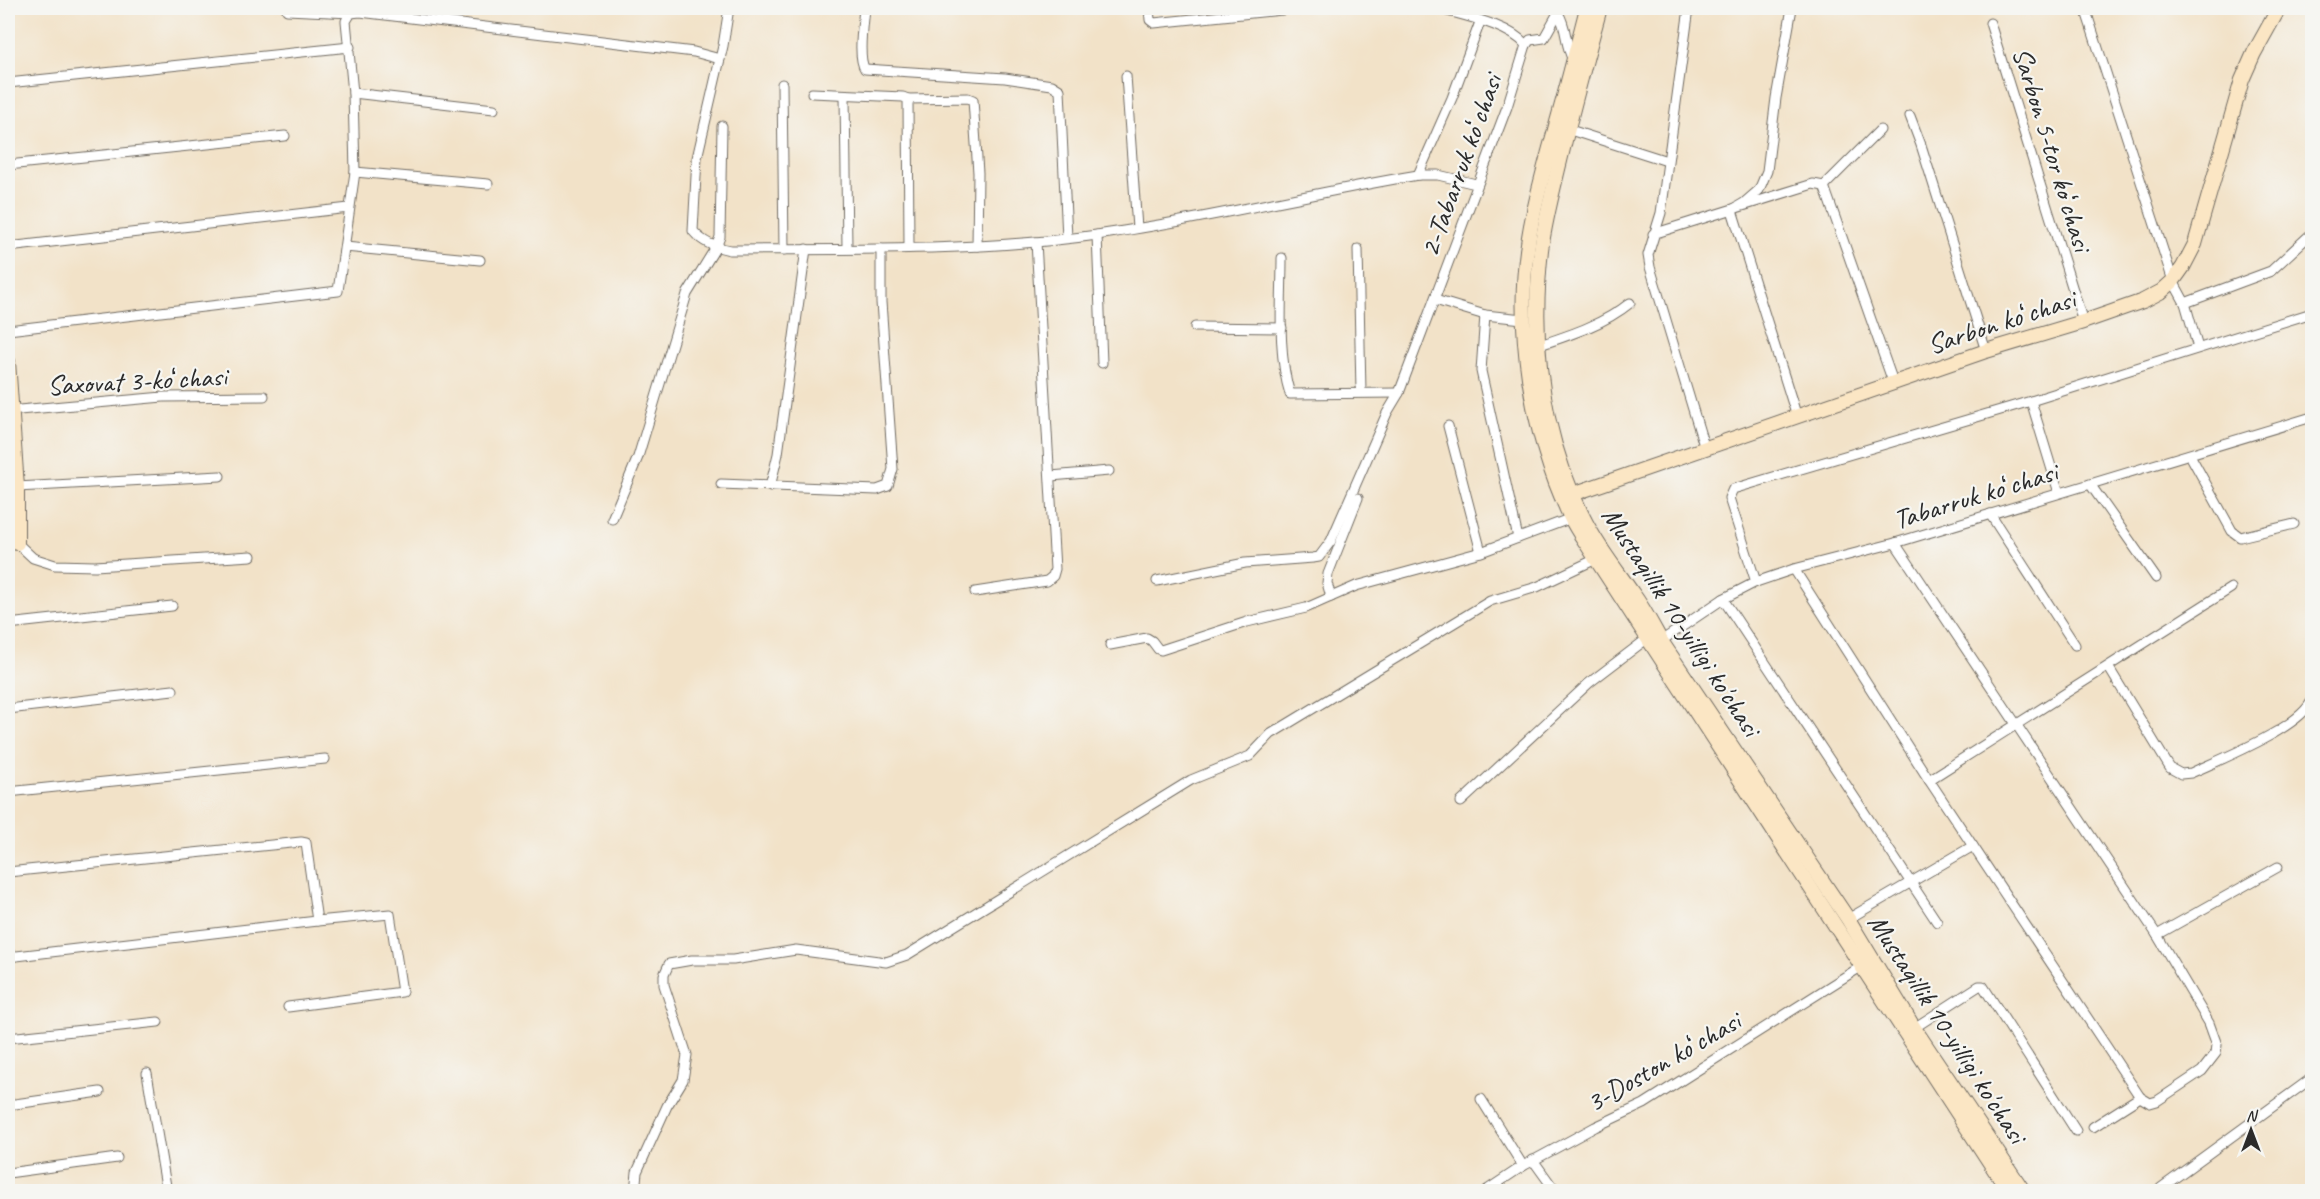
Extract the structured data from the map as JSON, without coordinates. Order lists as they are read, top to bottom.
{
  "streets": {
    "main road": ["Sarbon koʻchasi", "Mustaqillik 10-yilligi ko'chasi"],
    "street": [
      "Sarbon 5-tor koʻchasi",
      "2-Tabarruk koʻchasi",
      "Saxovat 3-koʻchasi",
      "Tabarruk koʻchasi",
      "3-Doston koʻchasi"
    ]
  },
  "crossings": [
    ["Sarbon 5-tor koʻchasi", "Sarbon koʻchasi"],
    ["2-Tabarruk koʻchasi", "Mustaqillik 10-yilligi ko'chasi"],
    ["Sarbon koʻchasi", "Mustaqillik 10-yilligi ko'chasi"],
    ["Tabarruk koʻchasi", "Mustaqillik 10-yilligi ko'chasi"],
    ["Mustaqillik 10-yilligi ko'chasi", "3-Doston koʻchasi"]
  ],
  "north": "top"
}
